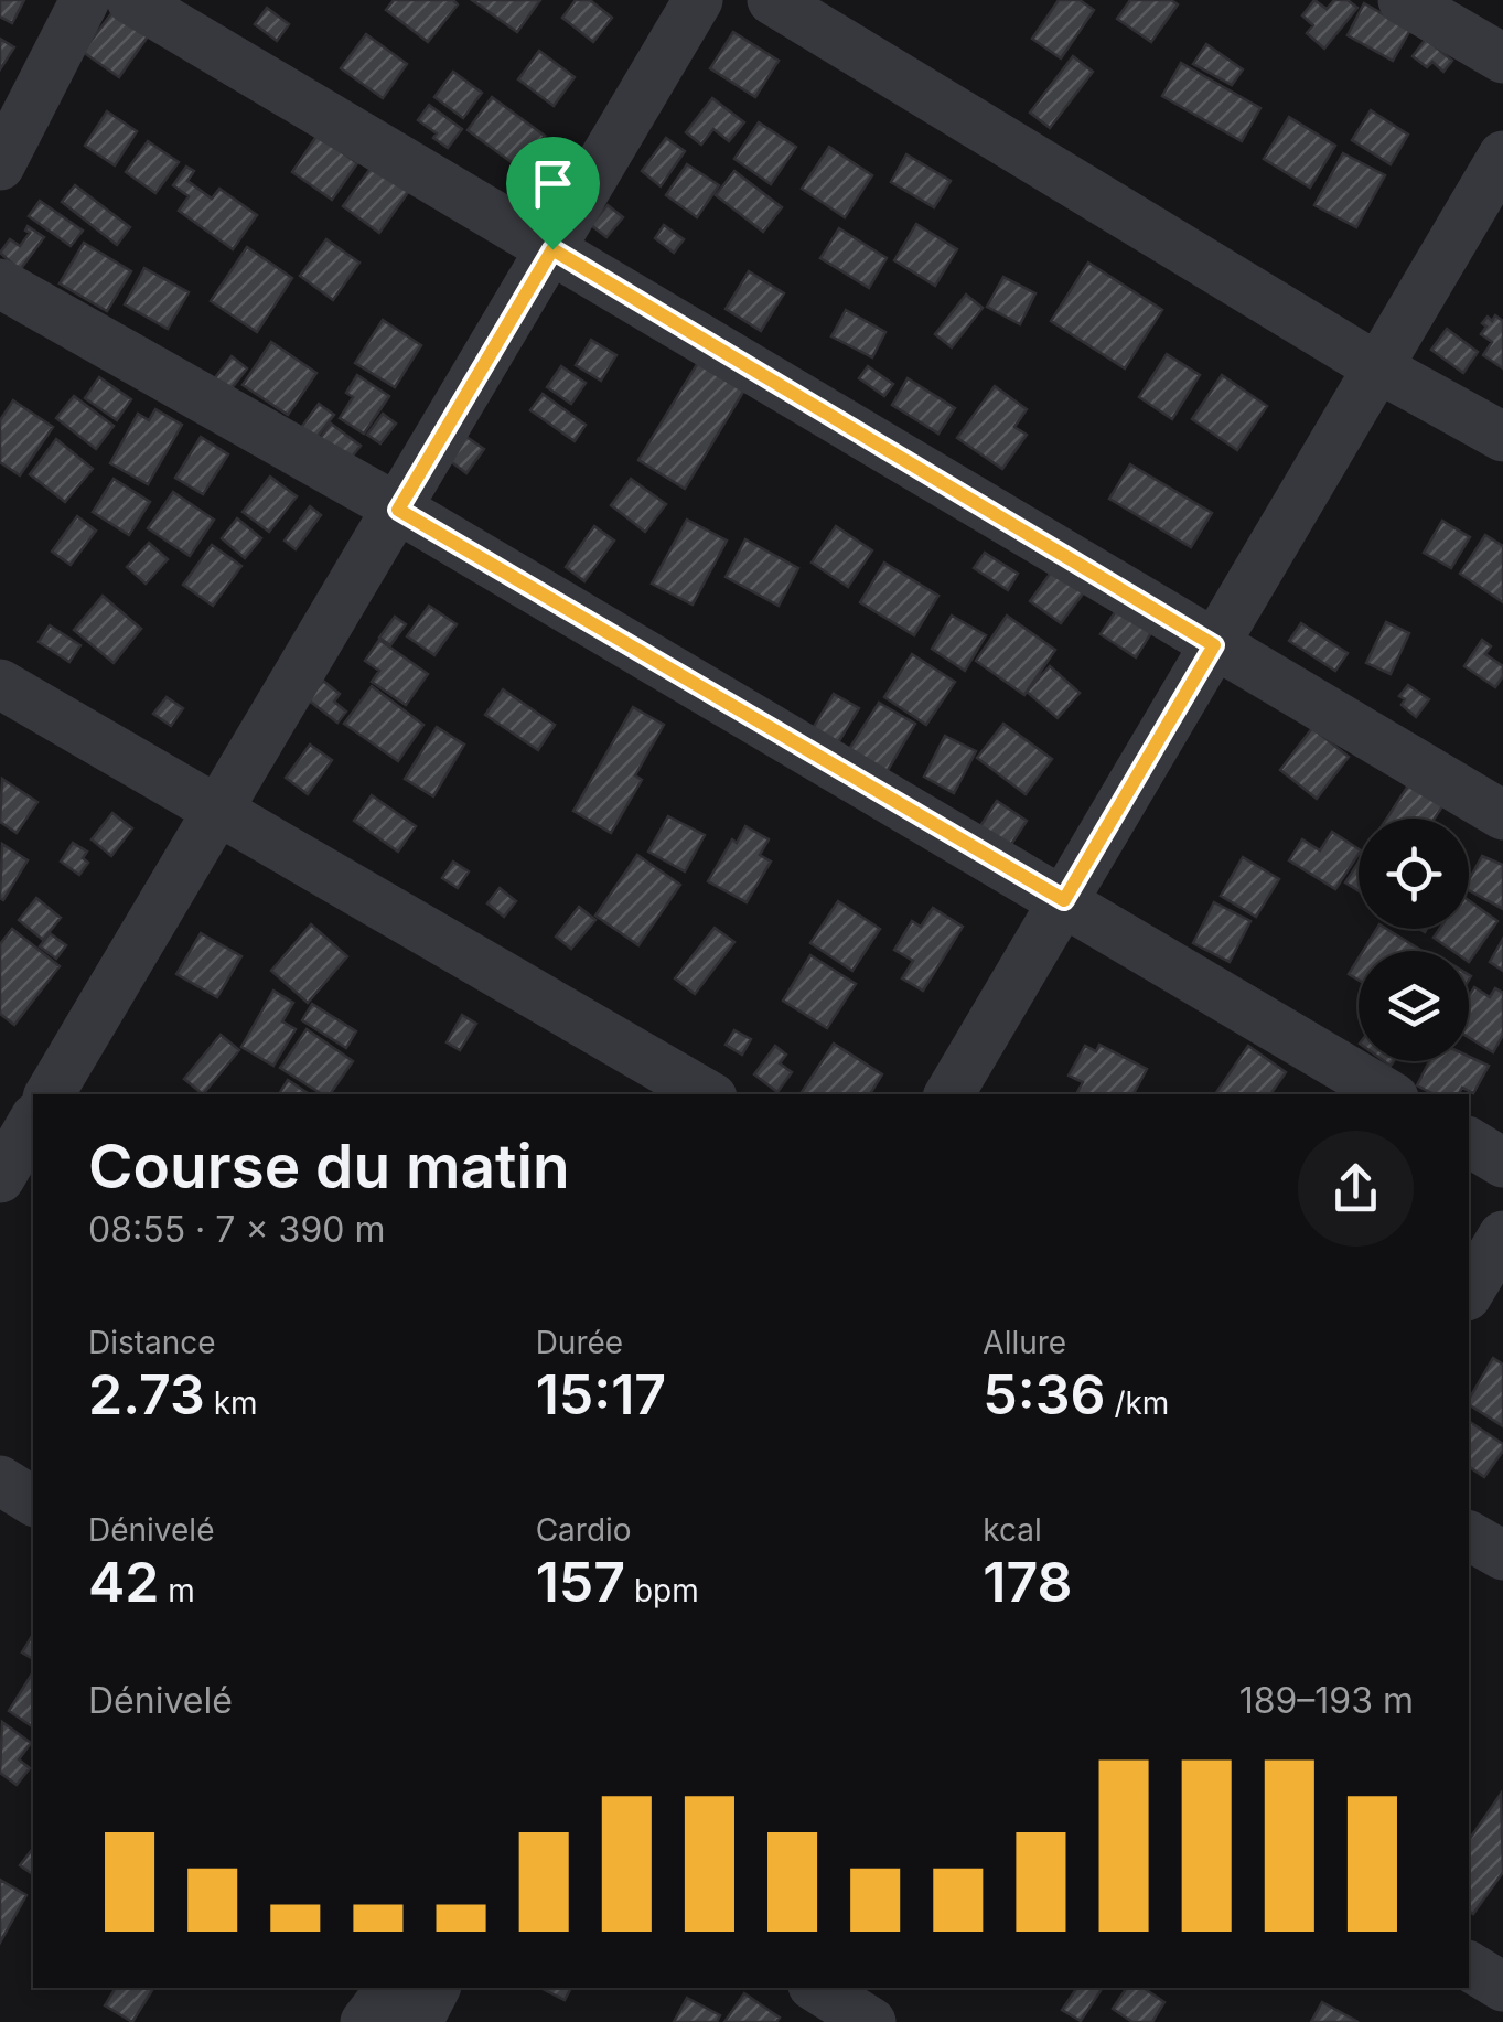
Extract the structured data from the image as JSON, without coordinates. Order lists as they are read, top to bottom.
{
  "page": {
    "heading": ["Course du matin", "08:55 · 7 × 390 m"],
    "stats": [
      ["Distance", "2.73 km"],
      ["Durée", "15:17"],
      ["Allure", "5:36 /km"],
      ["Dénivelé", "42 m"],
      ["Cardio", "157 bpm"],
      ["kcal", "178"]
    ],
    "chart": ["Dénivelé", "189–193 m"]
  }
}
